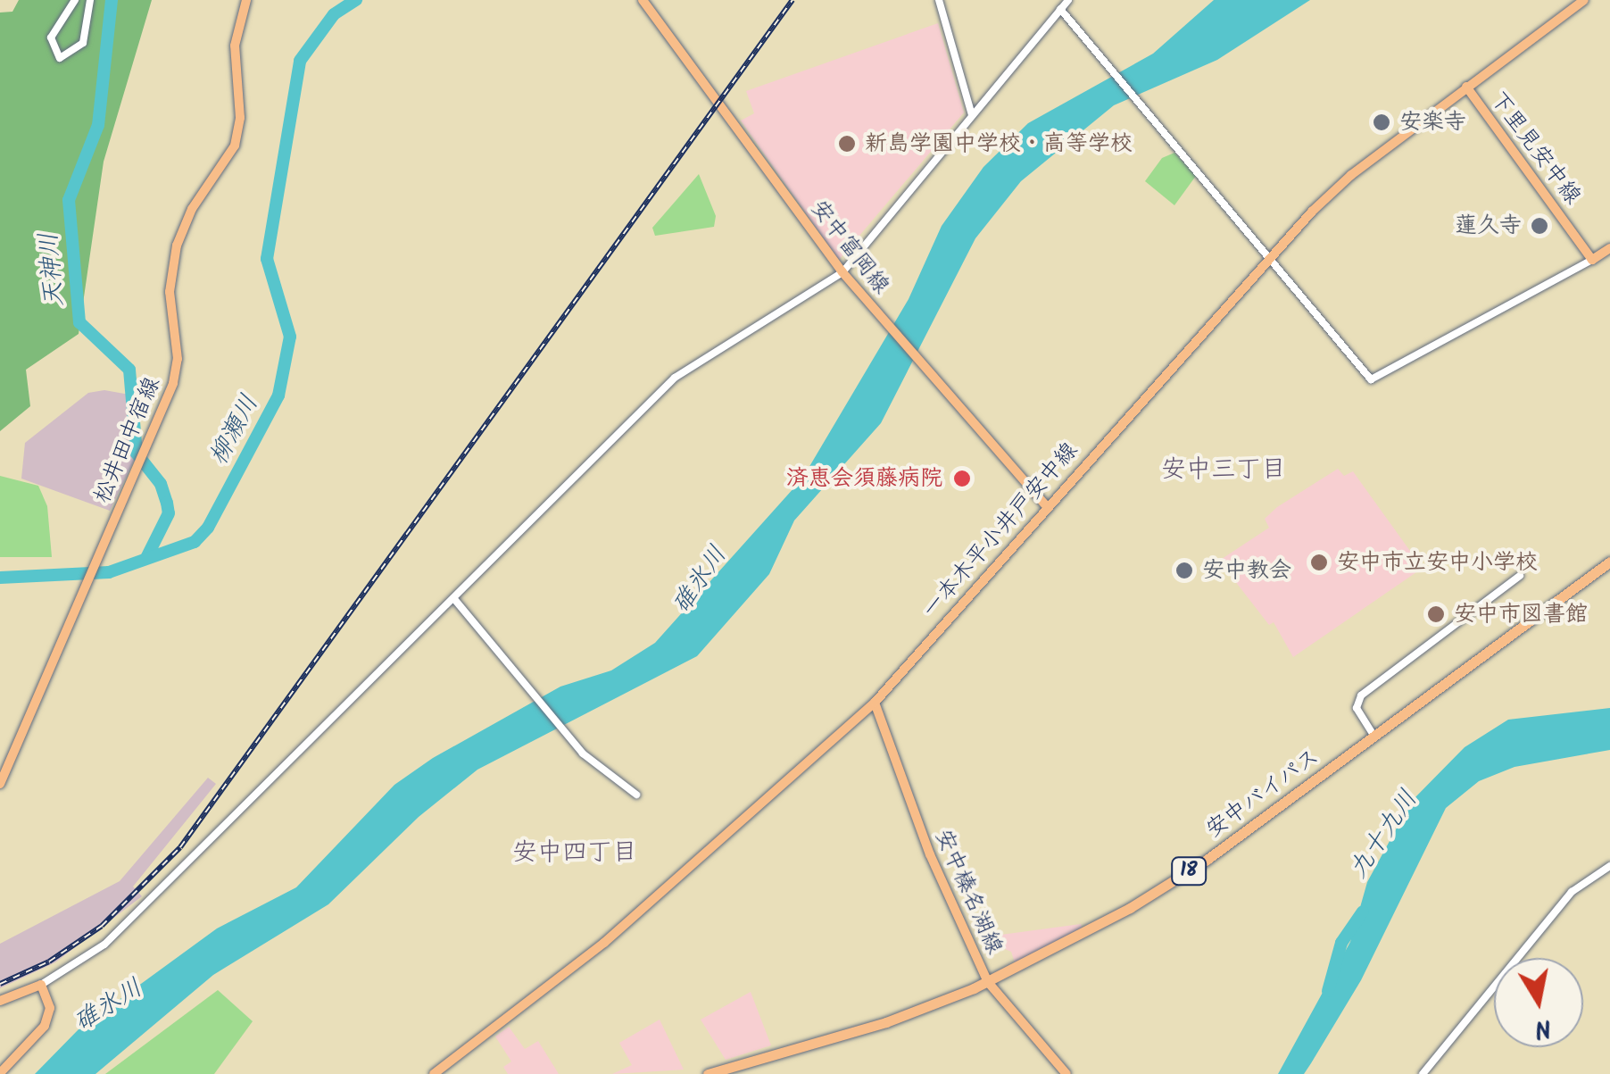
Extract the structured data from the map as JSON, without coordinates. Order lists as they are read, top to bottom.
{
  "streets": {
    "highway": ["安中バイパス", "18"],
    "main road": [
      "下里見安中線",
      "安中富岡線",
      "松井田中宿線",
      "一本木平小井戸安中線",
      "安中榛名湖線"
    ]
  },
  "crossings": [
    ["下里見安中線", "一本木平小井戸安中線"],
    ["安中富岡線", "一本木平小井戸安中線"],
    ["一本木平小井戸安中線", "安中榛名湖線"],
    ["安中バイパス", "安中榛名湖線"]
  ],
  "districts": ["安中三丁目", "安中四丁目"],
  "water": [
    "天神川",
    "柳瀬川",
    "碓氷川",
    "九十九川"
  ],
  "places": [
    "安楽寺",
    "新島学園中学校・高等学校",
    "蓮久寺",
    "済恵会須藤病院",
    "安中市立安中小学校",
    "安中教会",
    "安中市図書館"
  ],
  "north": "bottom"
}
